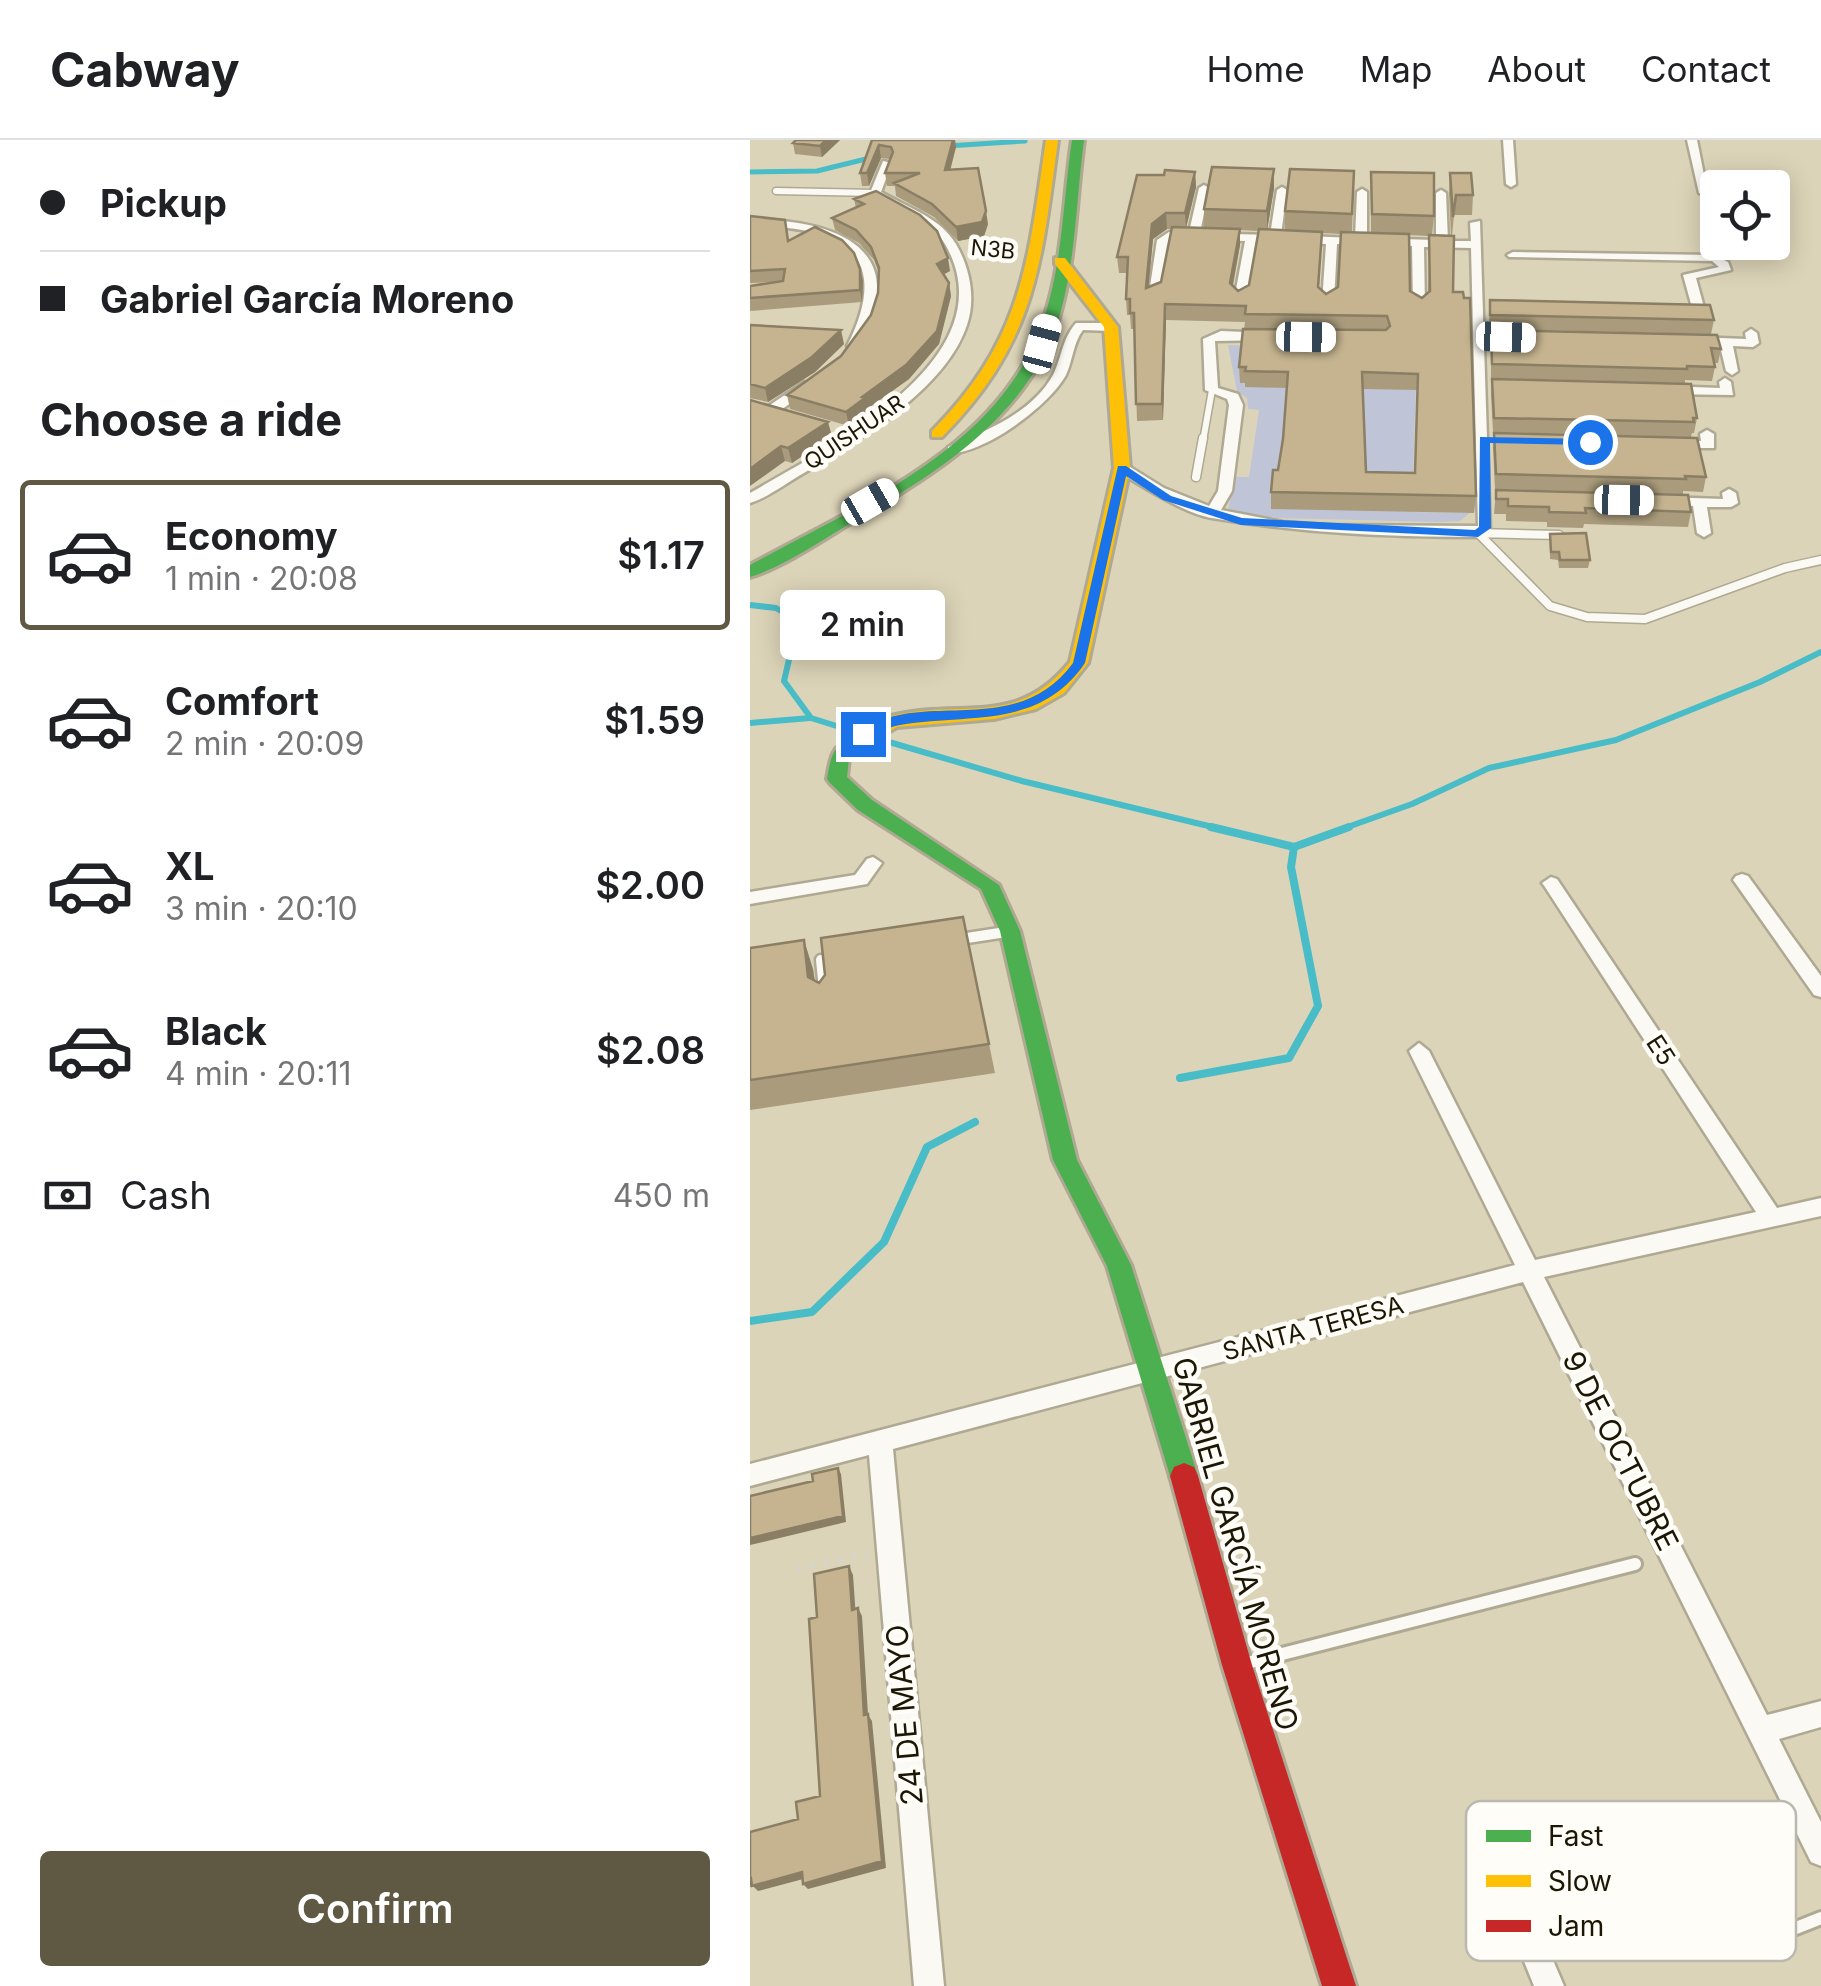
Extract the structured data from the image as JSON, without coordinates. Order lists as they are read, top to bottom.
{
  "streets": {
    "street": [
      "QUISHUAR",
      "E5",
      "SANTA TERESA",
      "9 DE OCTUBRE",
      "GABRIEL GARCÍA MORENO",
      "24 DE MAYO"
    ],
    "path": ["N3B"]
  },
  "crossings": [
    ["N3B", "QUISHUAR"],
    ["E5", "SANTA TERESA"],
    ["SANTA TERESA", "9 DE OCTUBRE"],
    ["SANTA TERESA", "GABRIEL GARCÍA MORENO"],
    ["SANTA TERESA", "24 DE MAYO"]
  ],
  "legend": ["Fast", "Slow", "Jam"],
  "page": {
    "header": "Cabway",
    "nav": [
      "Home",
      "Map",
      "About",
      "Contact"
    ],
    "banner": ["Pickup", "Gabriel García Moreno"],
    "heading": "Choose a ride",
    "list": [
      {
        "name": "Economy",
        "note": "1 min · 20:08",
        "value": "$1.17"
      },
      {
        "name": "Comfort",
        "note": "2 min · 20:09",
        "value": "$1.59"
      },
      {
        "name": "XL",
        "note": "3 min · 20:10",
        "value": "$2.00"
      },
      {
        "name": "Black",
        "note": "4 min · 20:11",
        "value": "$2.08"
      }
    ],
    "bubble": "2 min",
    "pay": ["Cash", "450 m"],
    "buttons": "Confirm"
  }
}
